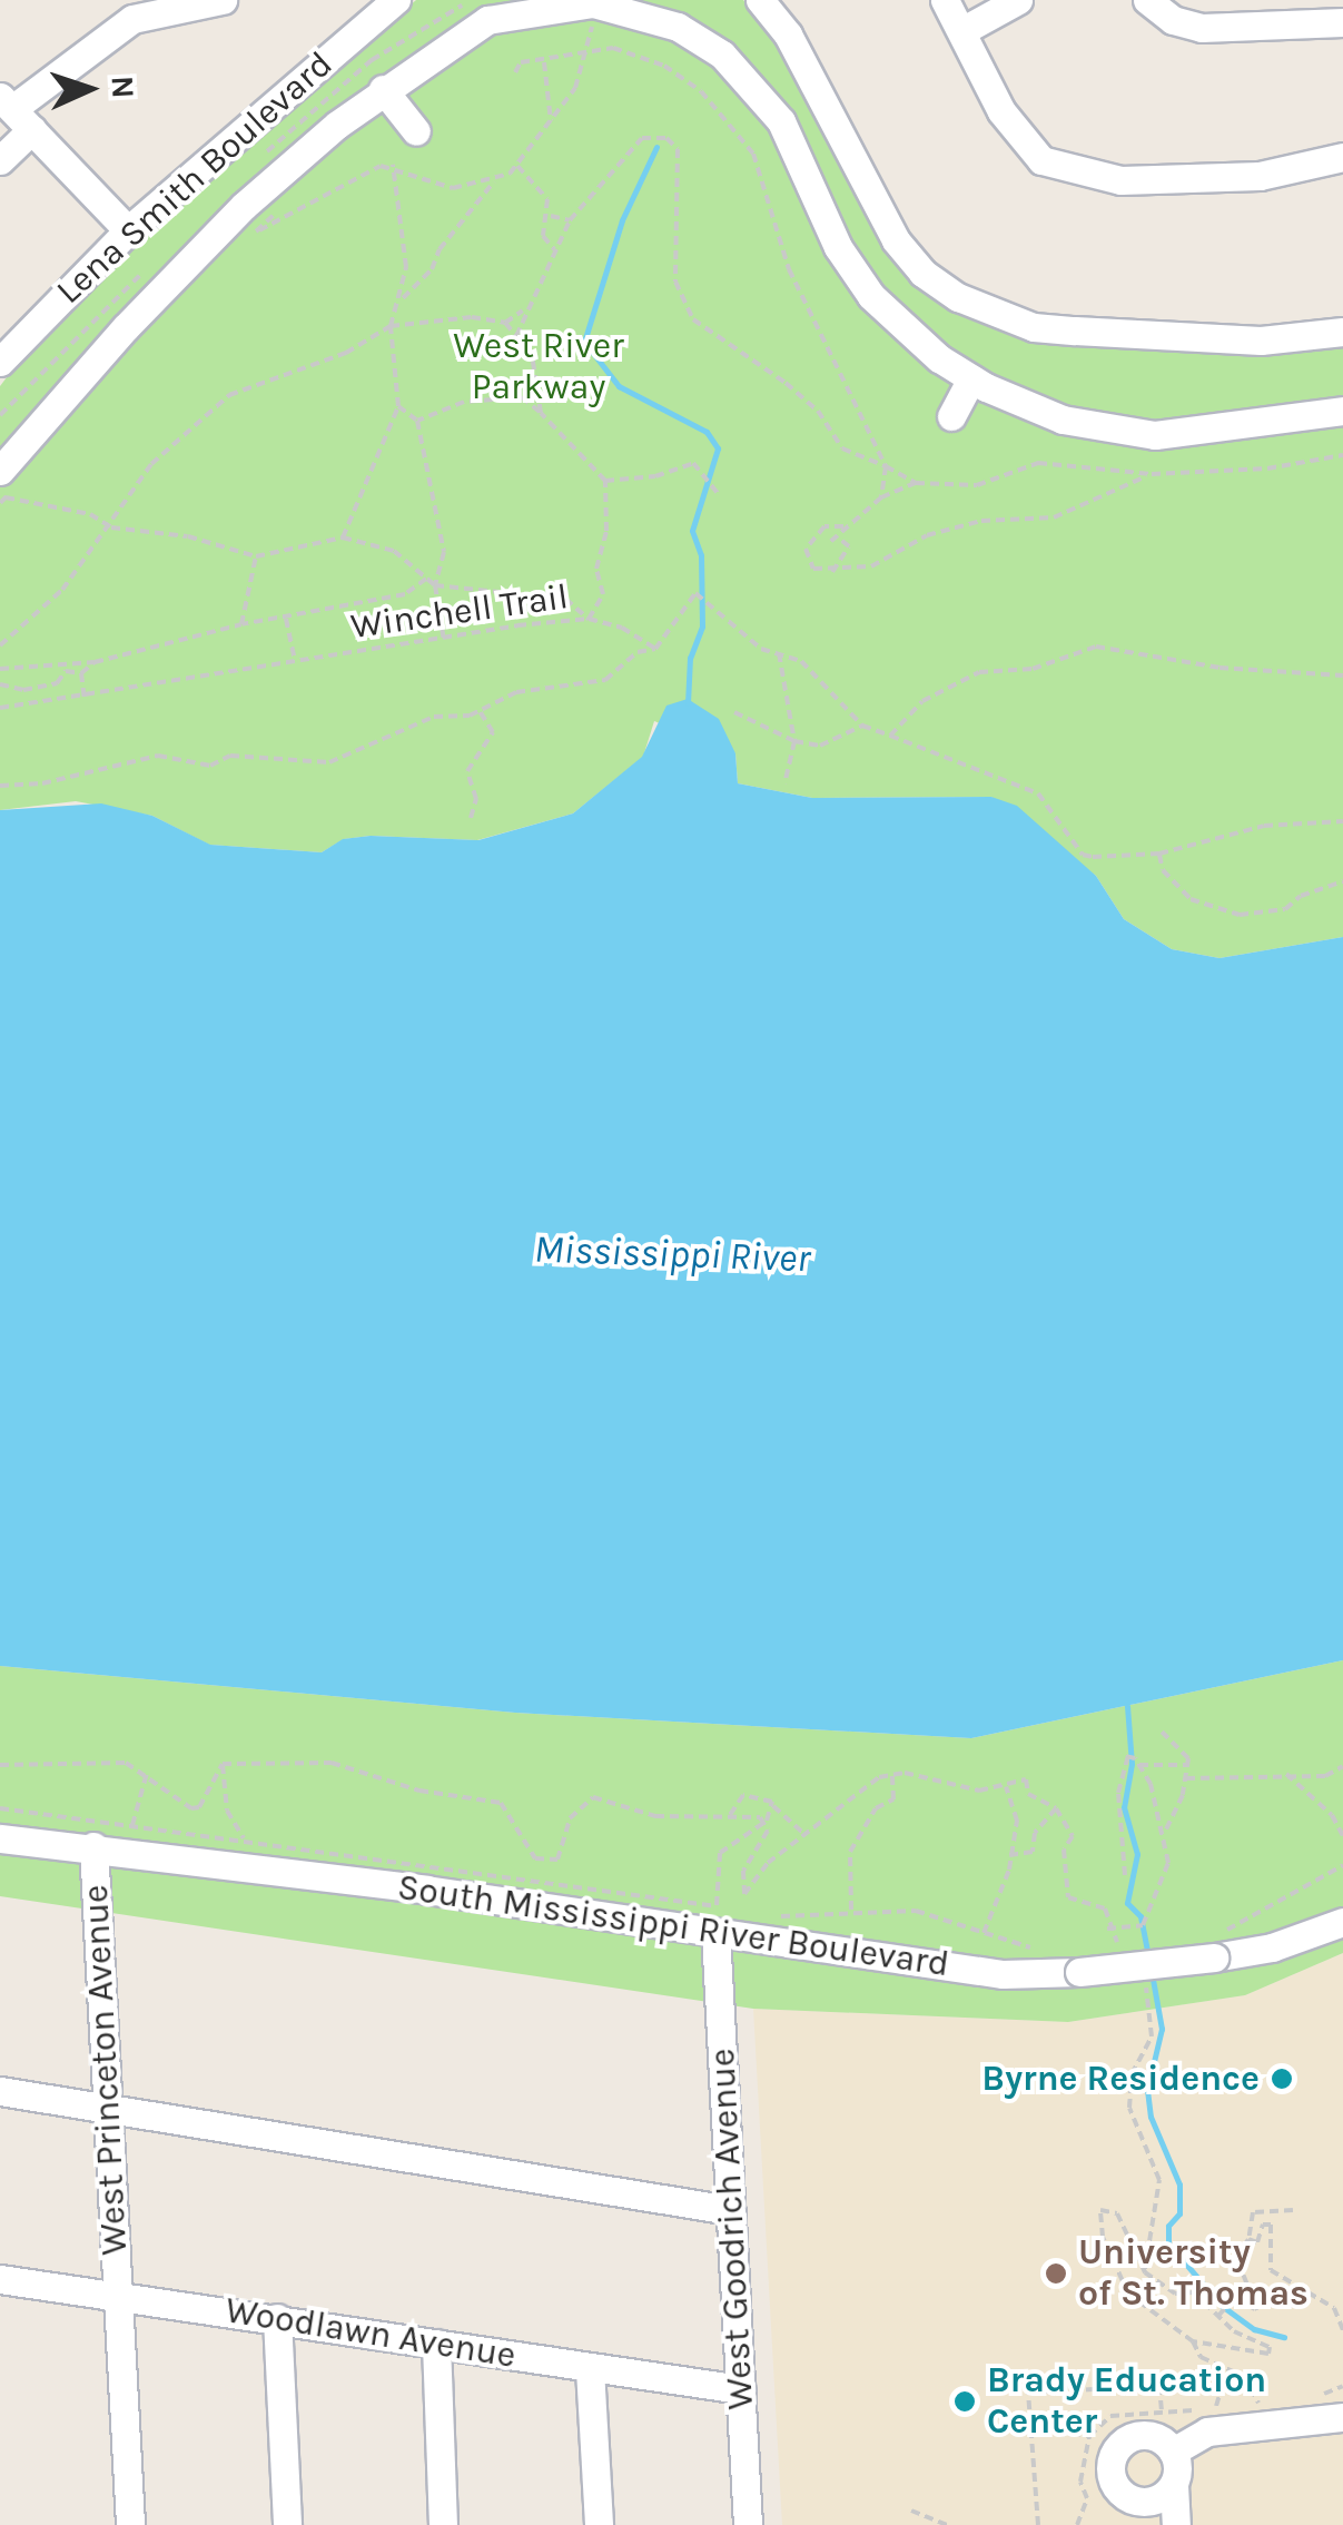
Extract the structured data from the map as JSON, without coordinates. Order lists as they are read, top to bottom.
{
  "streets": {
    "street": [
      "Lena Smith Boulevard",
      "South Mississippi River Boulevard",
      "West Princeton Avenue",
      "West Goodrich Avenue",
      "Woodlawn Avenue"
    ],
    "path": ["Winchell Trail"]
  },
  "crossings": [
    ["South Mississippi River Boulevard", "West Princeton Avenue"],
    ["South Mississippi River Boulevard", "West Goodrich Avenue"],
    ["West Princeton Avenue", "Woodlawn Avenue"],
    ["West Goodrich Avenue", "Woodlawn Avenue"]
  ],
  "water": ["Mississippi River"],
  "parks": ["West River Parkway"],
  "places": ["Byrne Residence", "University of St. Thomas", "Brady Education Center"],
  "north": "right"
}
